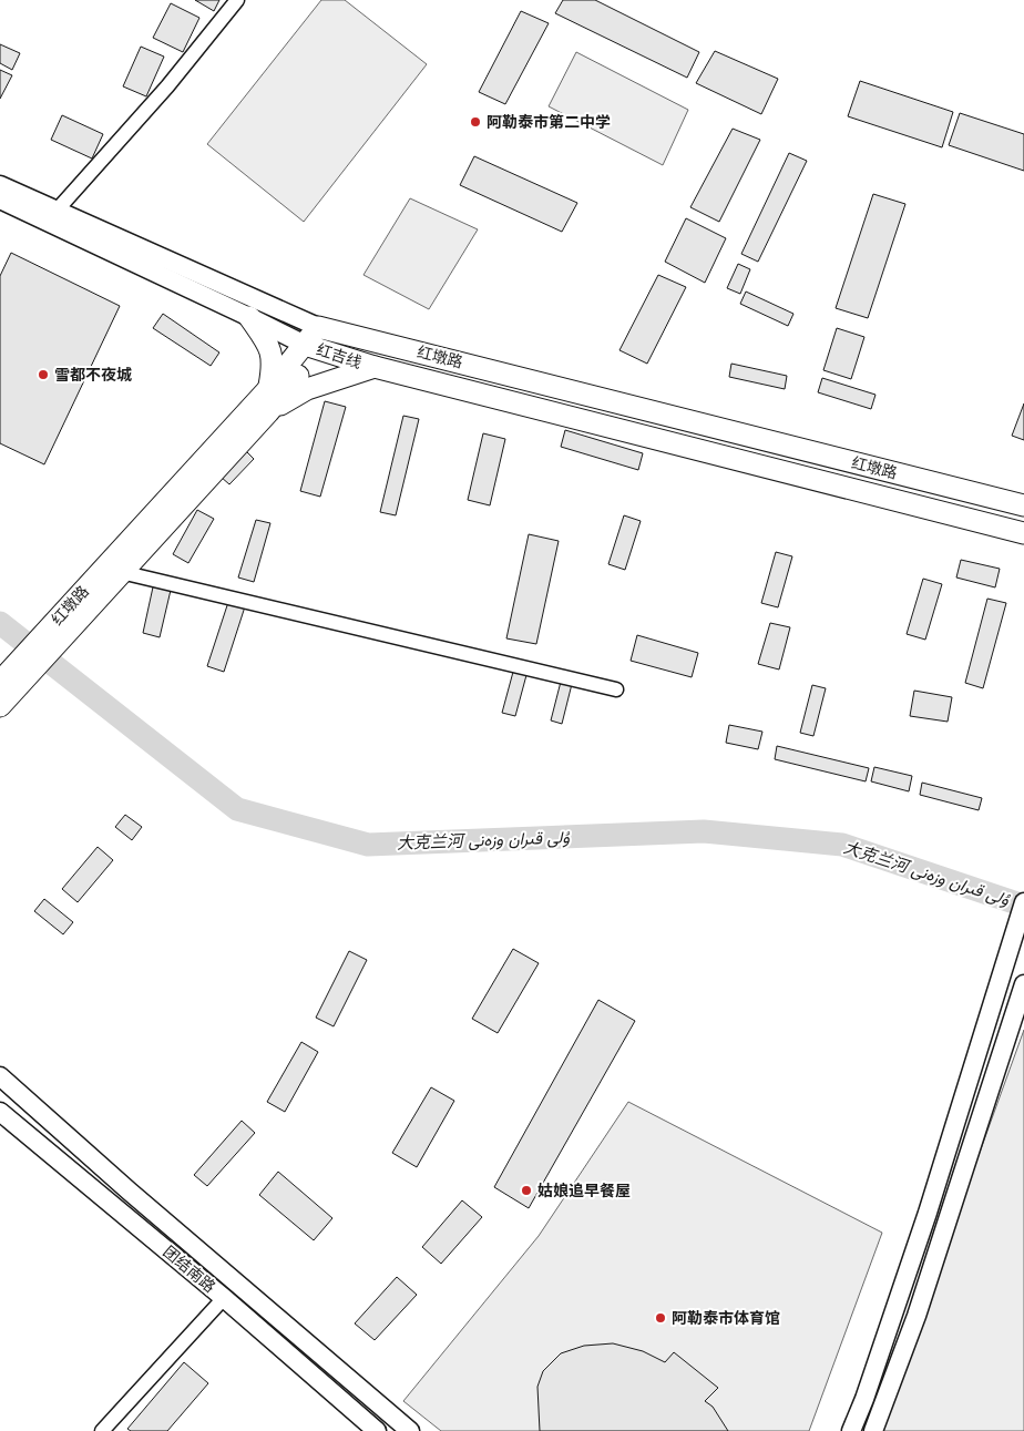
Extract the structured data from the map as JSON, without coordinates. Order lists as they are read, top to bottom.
{
  "streets": {
    "highway": ["红吉线", "红墩路"],
    "main road": ["团结南路"]
  },
  "crossings": [
    ["红吉线", "红墩路"]
  ],
  "water": ["大克兰河 ۇلى قىران وزەنى"],
  "places": [
    "阿勒泰市第二中学",
    "雪都不夜城",
    "姑娘追早餐屋",
    "阿勒泰市体育馆"
  ]
}
